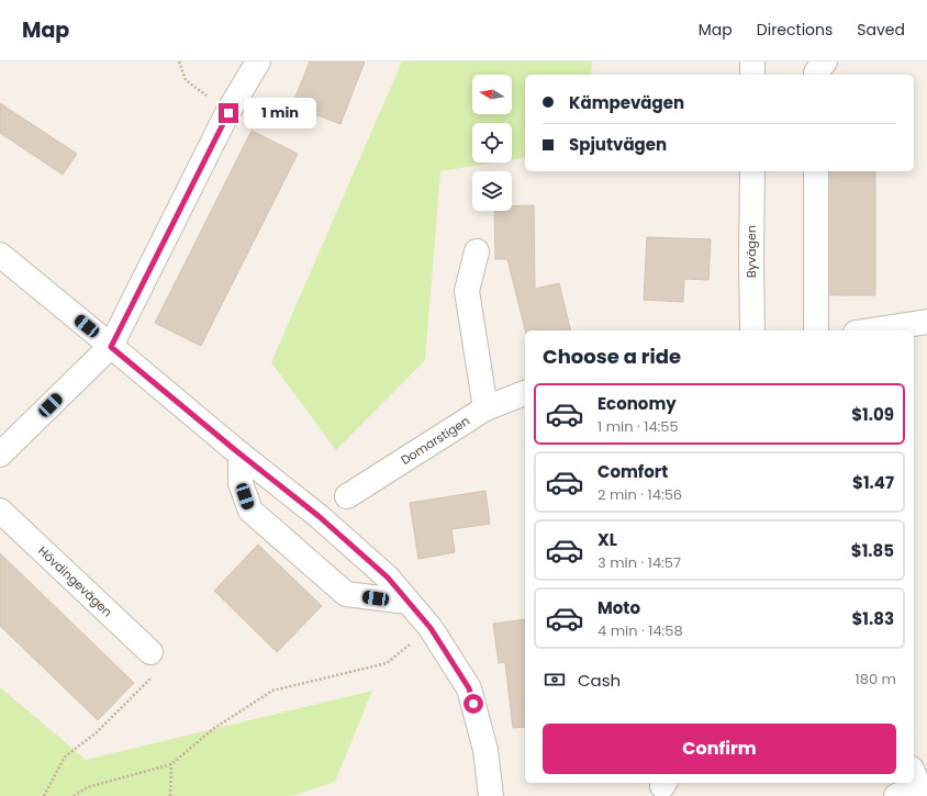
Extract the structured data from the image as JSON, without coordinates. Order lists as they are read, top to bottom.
{
  "streets": {
    "street": ["Byvägen", "Domarstigen", "Hövdingevägen"]
  },
  "north": "left",
  "page": {
    "header": "Map",
    "nav": ["Map", "Directions", "Saved"],
    "banner": ["Kämpevägen", "Spjutvägen"],
    "bubble": "1 min",
    "heading": "Choose a ride",
    "list": [
      {
        "name": "Economy",
        "note": "1 min · 14:55",
        "value": "$1.09"
      },
      {
        "name": "Comfort",
        "note": "2 min · 14:56",
        "value": "$1.47"
      },
      {
        "name": "XL",
        "note": "3 min · 14:57",
        "value": "$1.85"
      },
      {
        "name": "Moto",
        "note": "4 min · 14:58",
        "value": "$1.83"
      }
    ],
    "pay": ["Cash", "180 m"],
    "buttons": "Confirm"
  }
}
